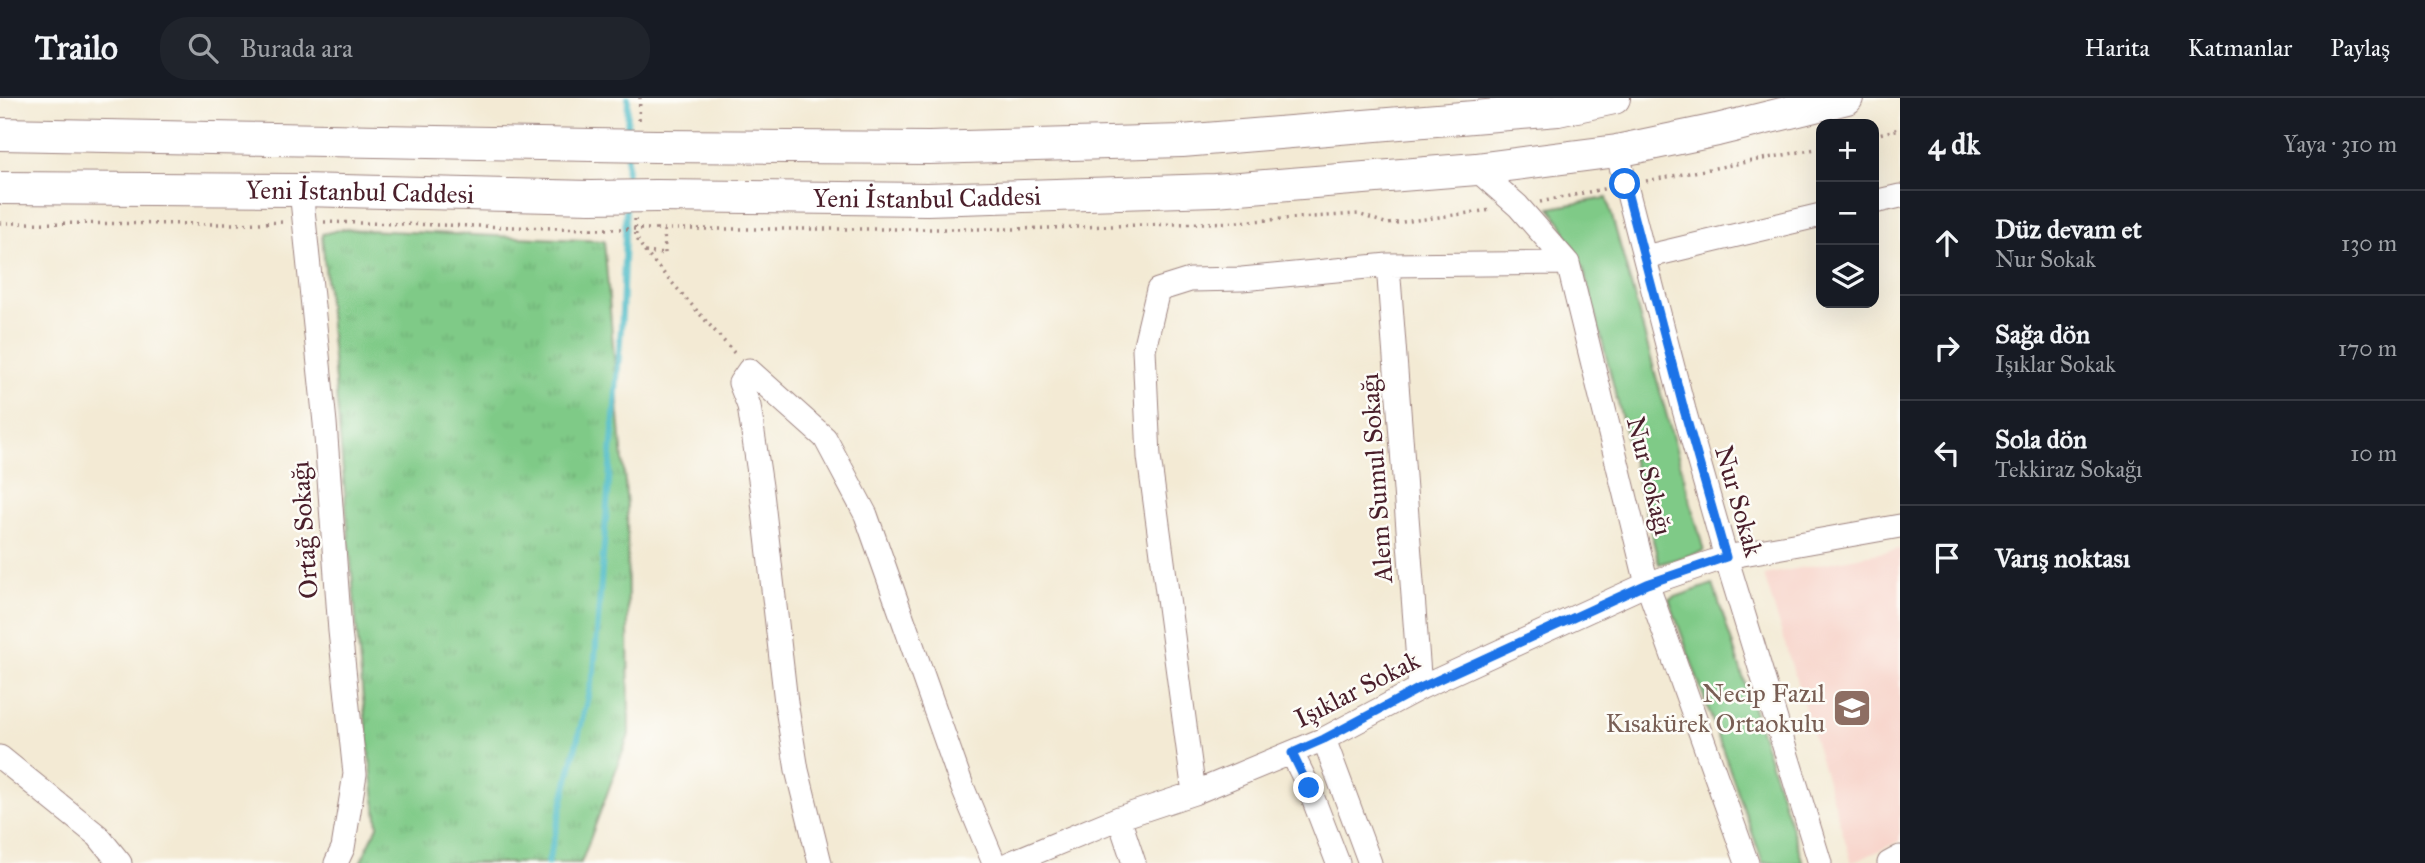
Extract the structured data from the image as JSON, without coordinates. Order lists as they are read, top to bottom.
{
  "streets": {
    "highway": ["Yeni İstanbul Caddesi"],
    "street": [
      "Nur Sokağı",
      "Alem Sumul Sokağı",
      "Nur Sokak",
      "Ortağ Sokağı",
      "Işıklar Sokak"
    ]
  },
  "crossings": [
    ["Yeni İstanbul Caddesi", "Nur Sokağı"],
    ["Yeni İstanbul Caddesi", "Nur Sokak"],
    ["Yeni İstanbul Caddesi", "Ortağ Sokağı"],
    ["Nur Sokağı", "Işıklar Sokak"],
    ["Alem Sumul Sokağı", "Işıklar Sokak"],
    ["Nur Sokak", "Işıklar Sokak"]
  ],
  "places": {
    "school or university": ["Necip Fazıl Kısakürek Ortaokulu"]
  },
  "page": {
    "header": "Trailo",
    "search": "Burada ara",
    "nav": ["Harita", "Katmanlar", "Paylaş"],
    "heading": ["4 dk", "Yaya · 310 m"],
    "map_buttons": ["+", "−"],
    "list": [
      ["Düz devam et", "Nur Sokak", "130 m"],
      ["Sağa dön", "Işıklar Sokak", "170 m"],
      ["Sola dön", "Tekkiraz Sokağı", "10 m"],
      "Varış noktası"
    ]
  }
}
